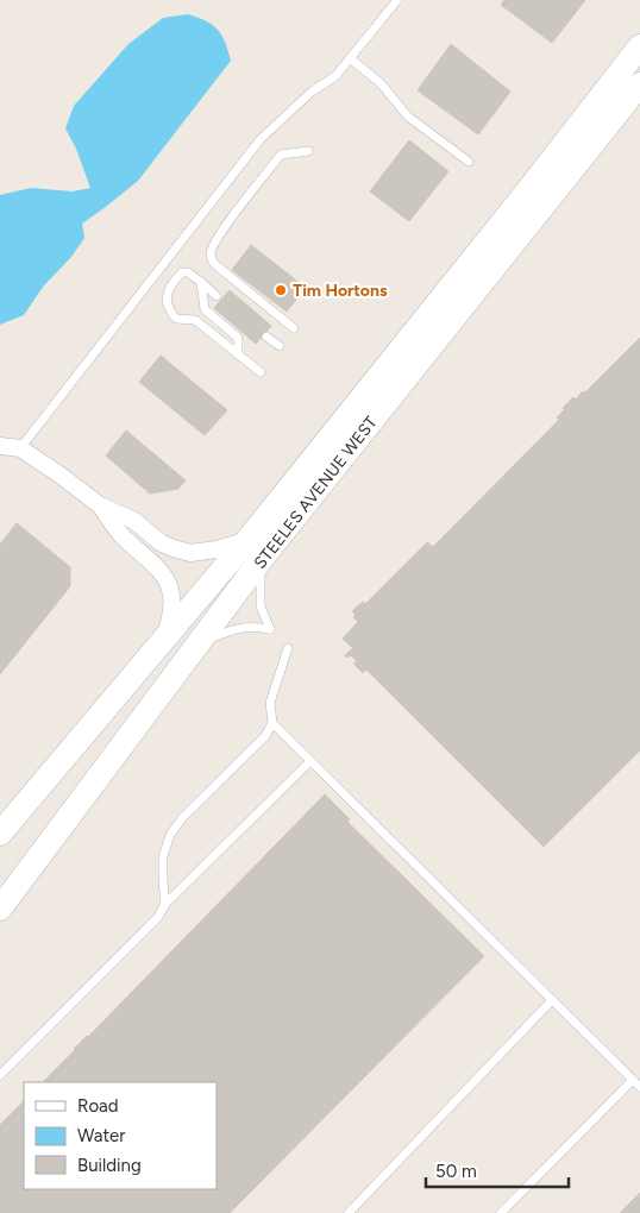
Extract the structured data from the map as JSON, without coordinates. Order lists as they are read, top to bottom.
{
  "streets": {
    "main road": ["STEELES AVENUE WEST"]
  },
  "places": ["Tim Hortons"],
  "legend": ["Road", "Water", "Building"],
  "scale_bar": "50 m"
}
